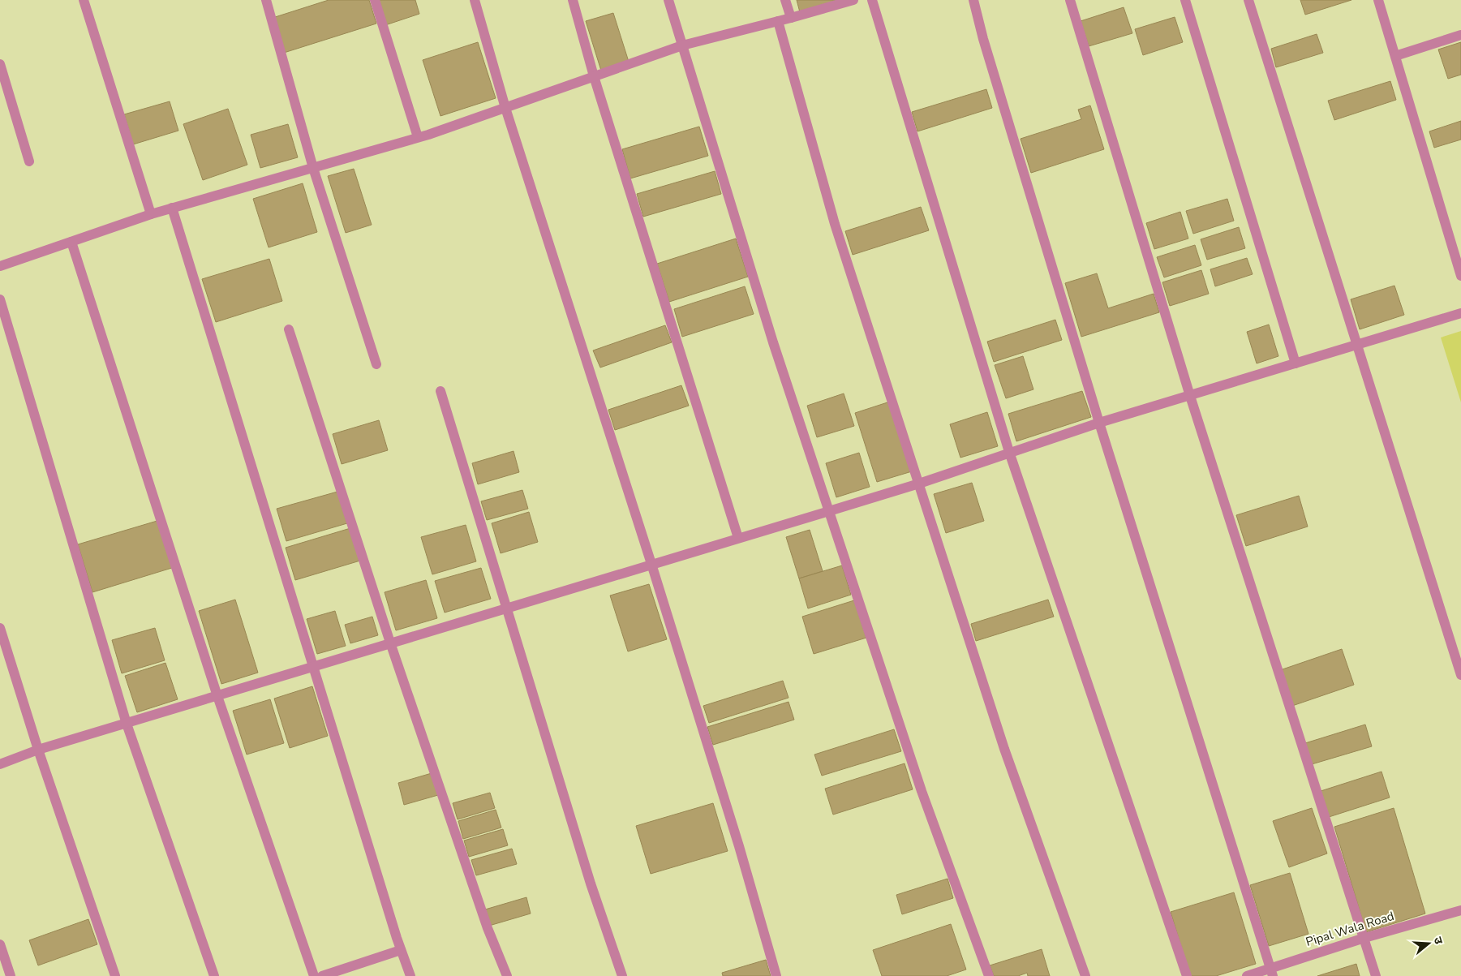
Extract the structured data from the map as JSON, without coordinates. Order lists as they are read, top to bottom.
{
  "streets": {
    "street": ["Pipal Wala Road"]
  },
  "north": "right"
}
